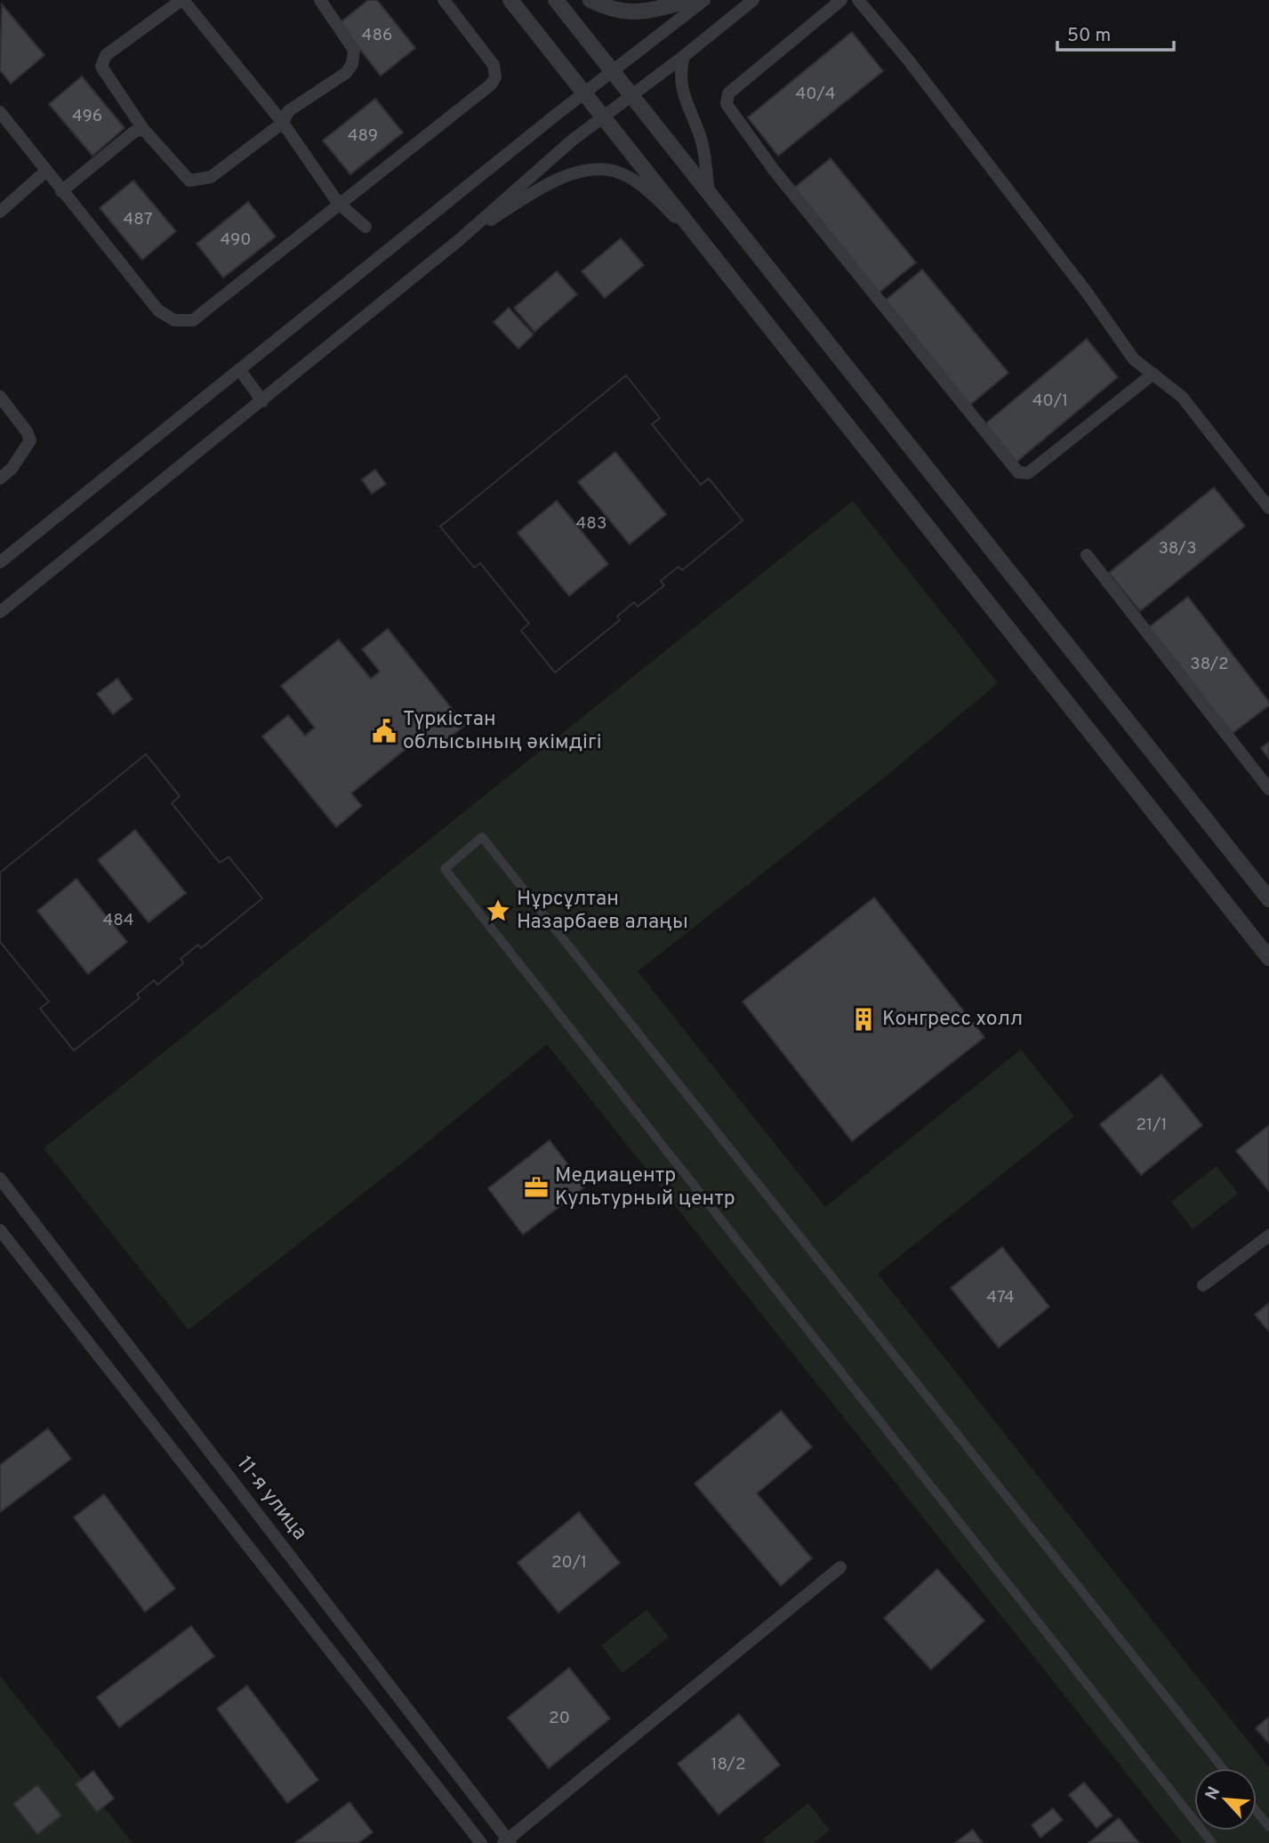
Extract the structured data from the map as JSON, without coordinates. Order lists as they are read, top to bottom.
{
  "streets": {
    "street": ["11-я улица"]
  },
  "places": {
    "public building": ["Түркістан облысының әкімдігі"],
    "place": ["Нұрсұлтан Назарбаев алаңы"],
    "building": ["Конгресс холл"],
    "office": ["Медиацентр Культурный центр"]
  },
  "house_numbers": [
    "486",
    "40/4",
    "496",
    "489",
    "487",
    "490",
    "40/1",
    "483",
    "38/3",
    "38/2",
    "484",
    "21/1",
    "474",
    "20/1",
    "20",
    "18/2"
  ],
  "scale_bar": "50 m",
  "north": "top left"
}
